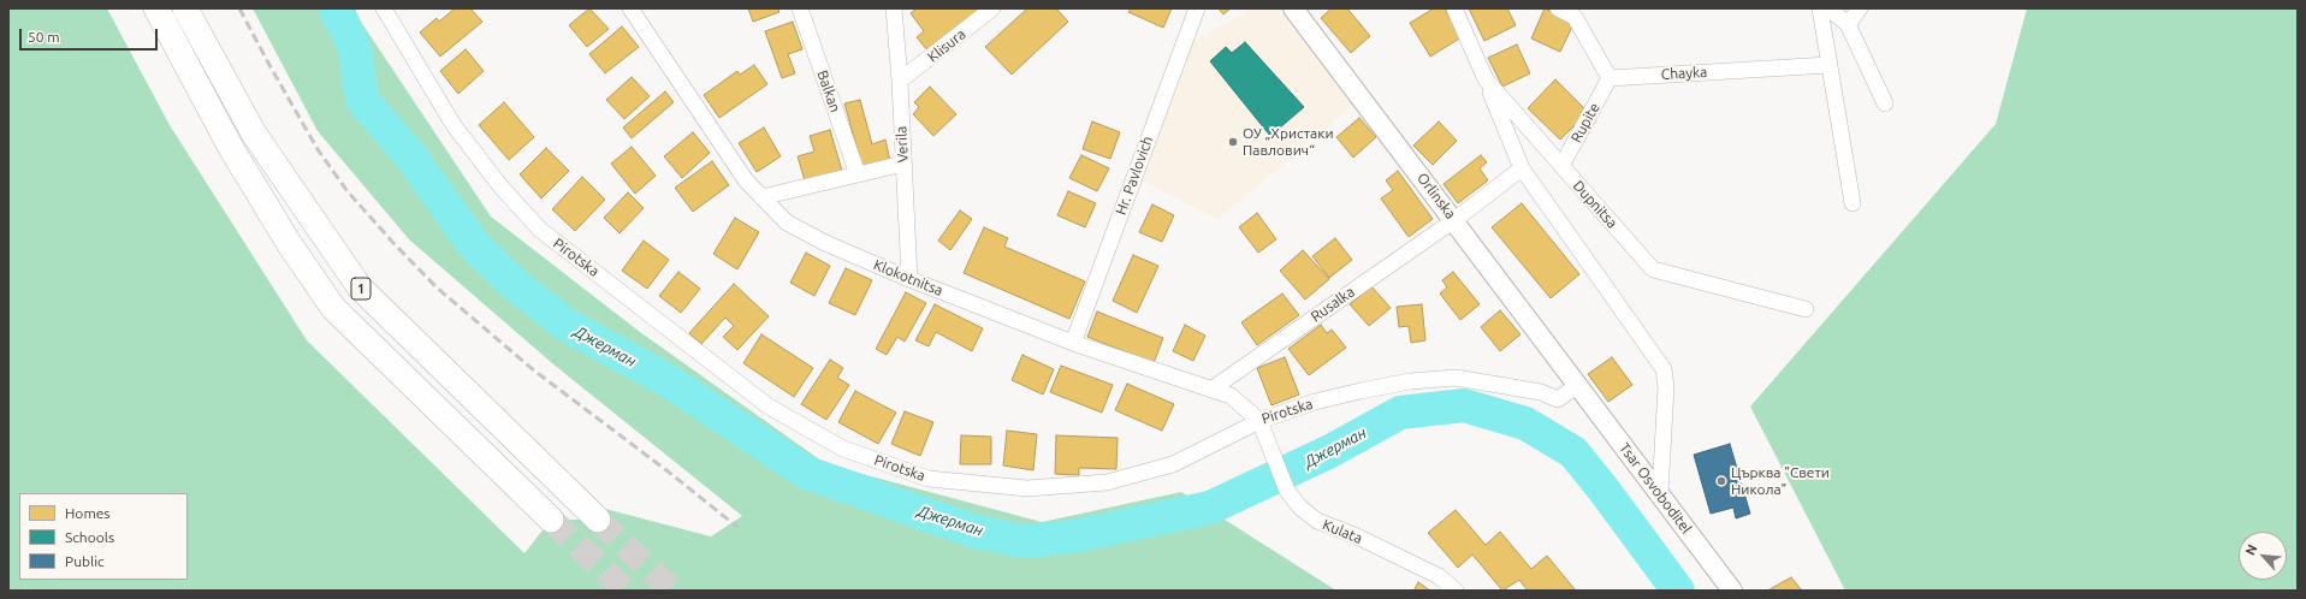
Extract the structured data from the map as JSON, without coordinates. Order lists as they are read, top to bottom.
{
  "streets": {
    "main road": ["1"],
    "street": [
      "Klisura",
      "Chayka",
      "Balkan",
      "Rupite",
      "Verila",
      "Hr. Pavlovich",
      "Orlinska",
      "Dupnitsa",
      "Pirotska",
      "Klokotnitsa",
      "Rusalka",
      "Tsar Osvoboditel",
      "Kulata"
    ]
  },
  "crossings": [
    ["Klisura", "Verila"],
    ["Chayka", "Rupite"],
    ["Rupite", "Dupnitsa"],
    ["Verila", "Klokotnitsa"],
    ["Hr. Pavlovich", "Klokotnitsa"],
    ["Orlinska", "Pirotska"],
    ["Orlinska", "Rusalka"],
    ["Orlinska", "Tsar Osvoboditel"],
    ["Pirotska", "Klokotnitsa"],
    ["Pirotska", "Tsar Osvoboditel"],
    ["Klokotnitsa", "Rusalka"],
    ["Klokotnitsa", "Kulata"]
  ],
  "water": ["Джерман"],
  "places": ["ОУ „Христаки Павлович“", "Църква \"Свети Никола\""],
  "legend": ["Homes", "Schools", "Public"],
  "scale_bar": "50 m",
  "north": "top left"
}
